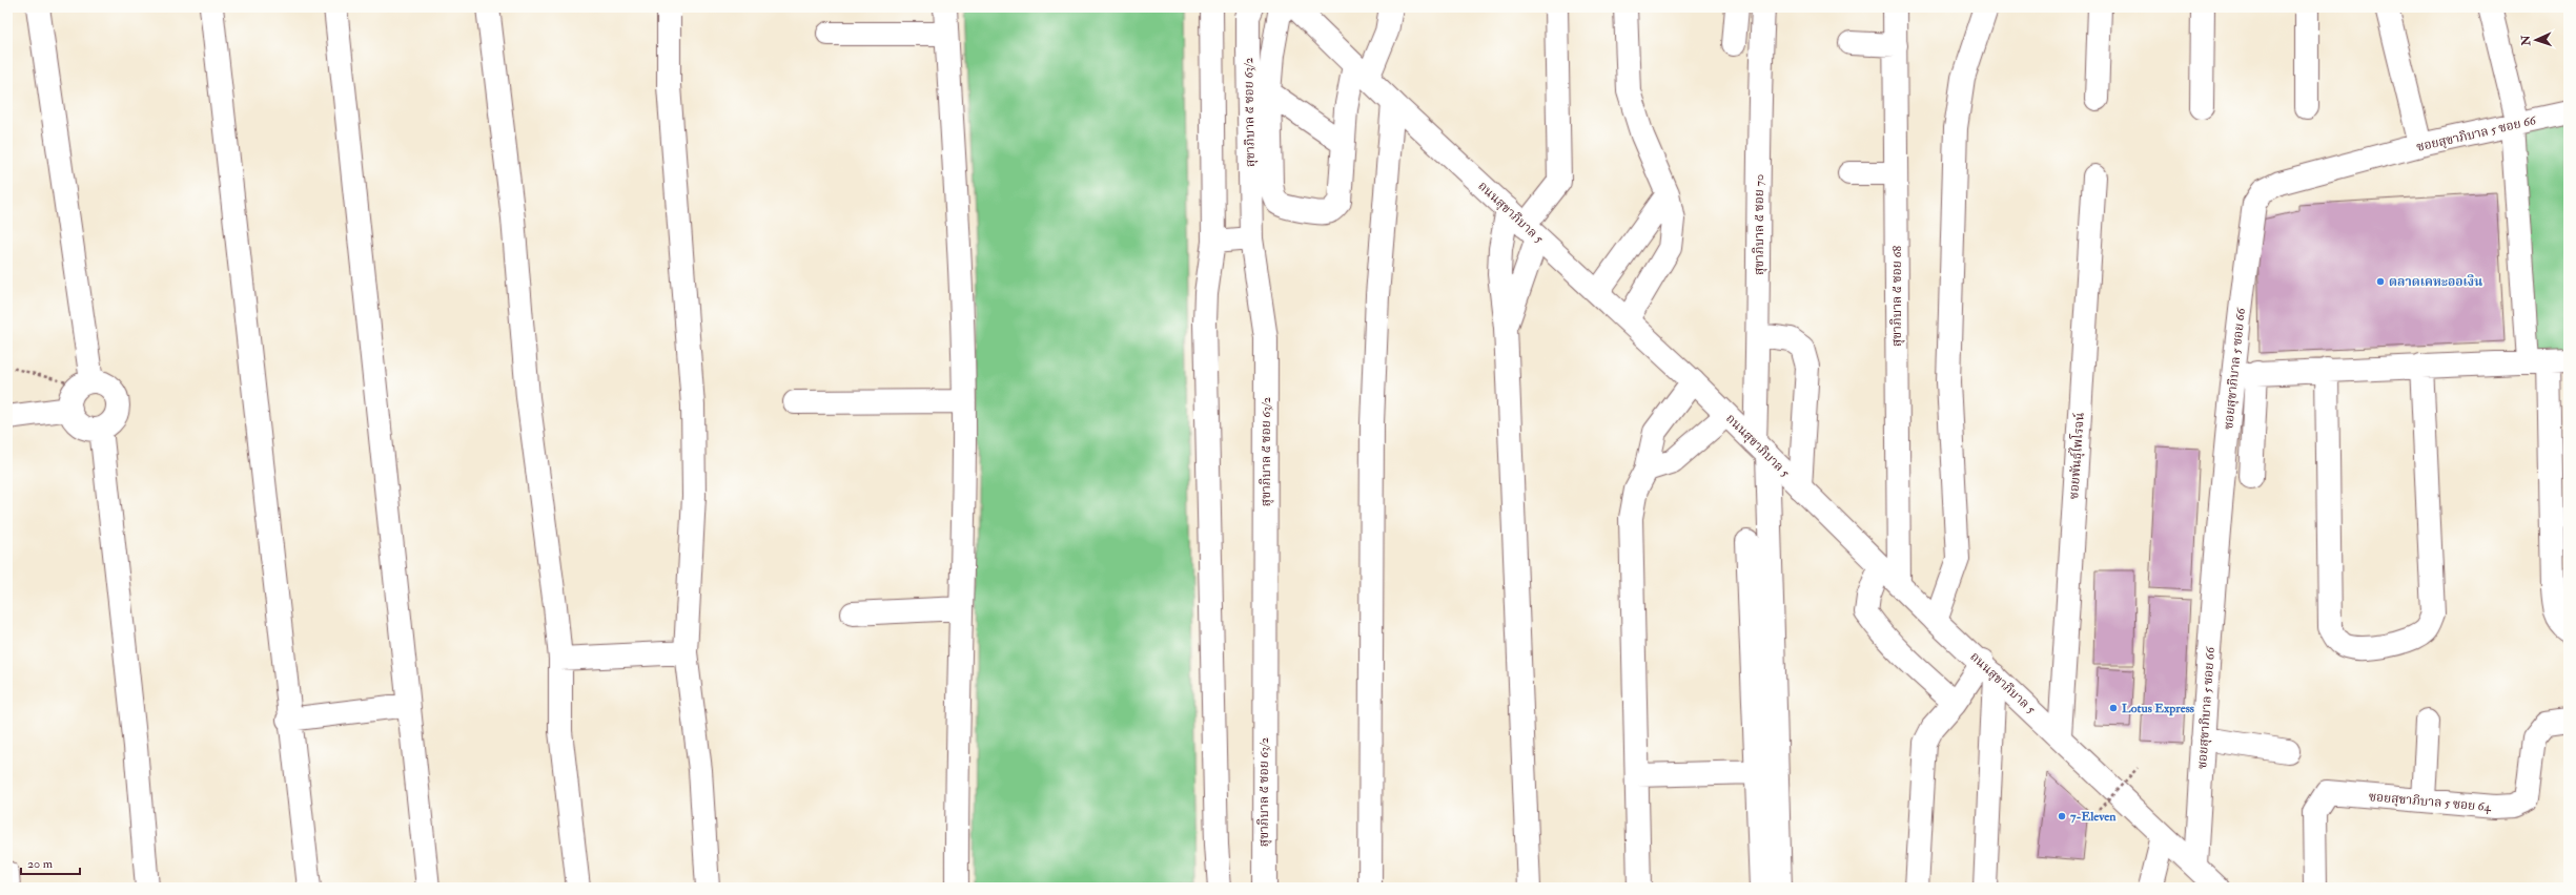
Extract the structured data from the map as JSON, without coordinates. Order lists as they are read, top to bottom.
{
  "streets": {
    "street": [
      "สุขาภิบาล ๕ ซอย 63/2",
      "ซอยสุขาภิบาล 5 ซอย 66",
      "ถนนสุขาภิบาล 5",
      "สุขาภิบาล ๕ ซอย 70",
      "สุขาภิบาล ๕ ซอย 68",
      "ซอยพันธ์ุไพโรจน์",
      "ซอยสุขาภิบาล 5 ซอย 64"
    ]
  },
  "crossings": [
    ["ซอยสุขาภิบาล 5 ซอย 66", "ถนนสุขาภิบาล 5"],
    ["ถนนสุขาภิบาล 5", "สุขาภิบาล ๕ ซอย 70"],
    ["ถนนสุขาภิบาล 5", "สุขาภิบาล ๕ ซอย 68"],
    ["ถนนสุขาภิบาล 5", "ซอยพันธ์ุไพโรจน์"]
  ],
  "places": ["ตลาดเคหะออเงิน", "Lotus Express", "7-Eleven"],
  "scale_bar": "20 m",
  "north": "left"
}
